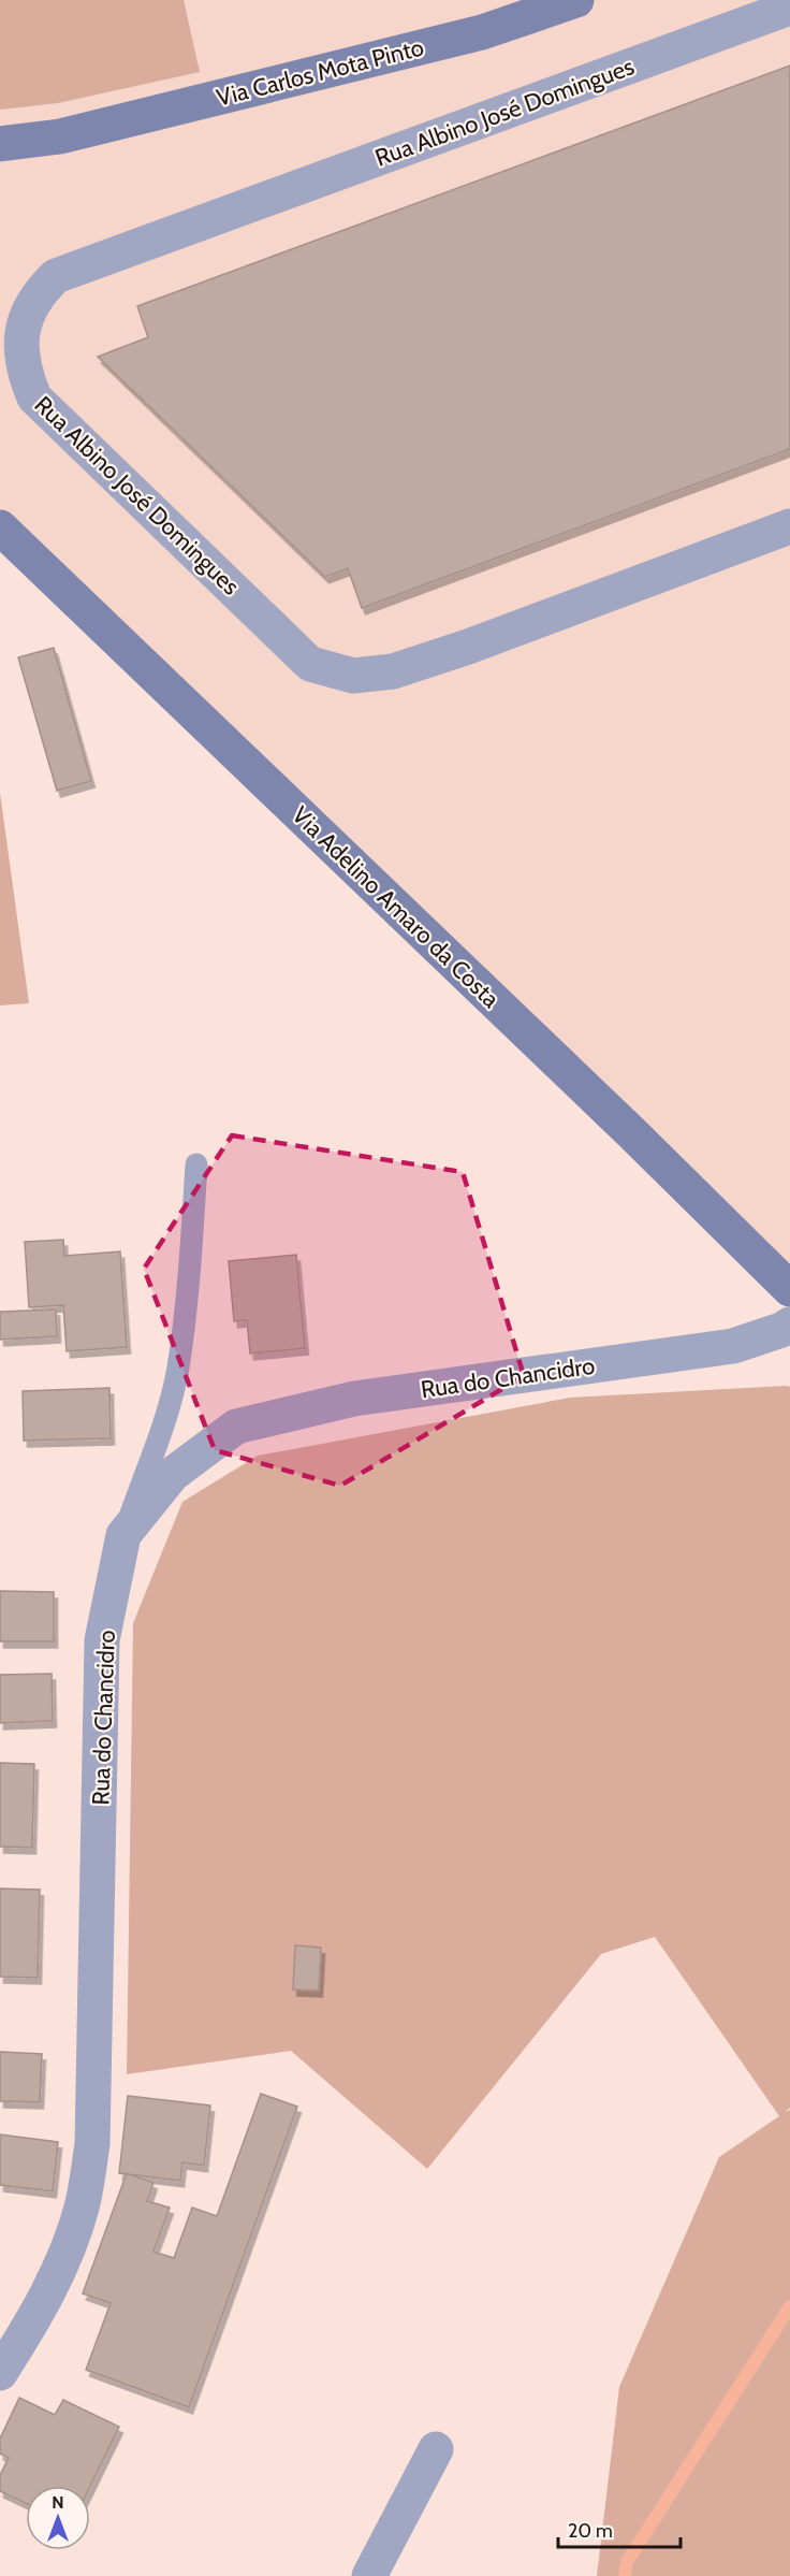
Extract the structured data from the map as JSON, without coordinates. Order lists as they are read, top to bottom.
{
  "streets": {
    "main road": ["Via Carlos Mota Pinto", "Via Adelino Amaro da Costa"],
    "street": ["Rua Albino José Domingues", "Rua do Chancidro"]
  },
  "scale_bar": "20 m",
  "north": "top"
}
